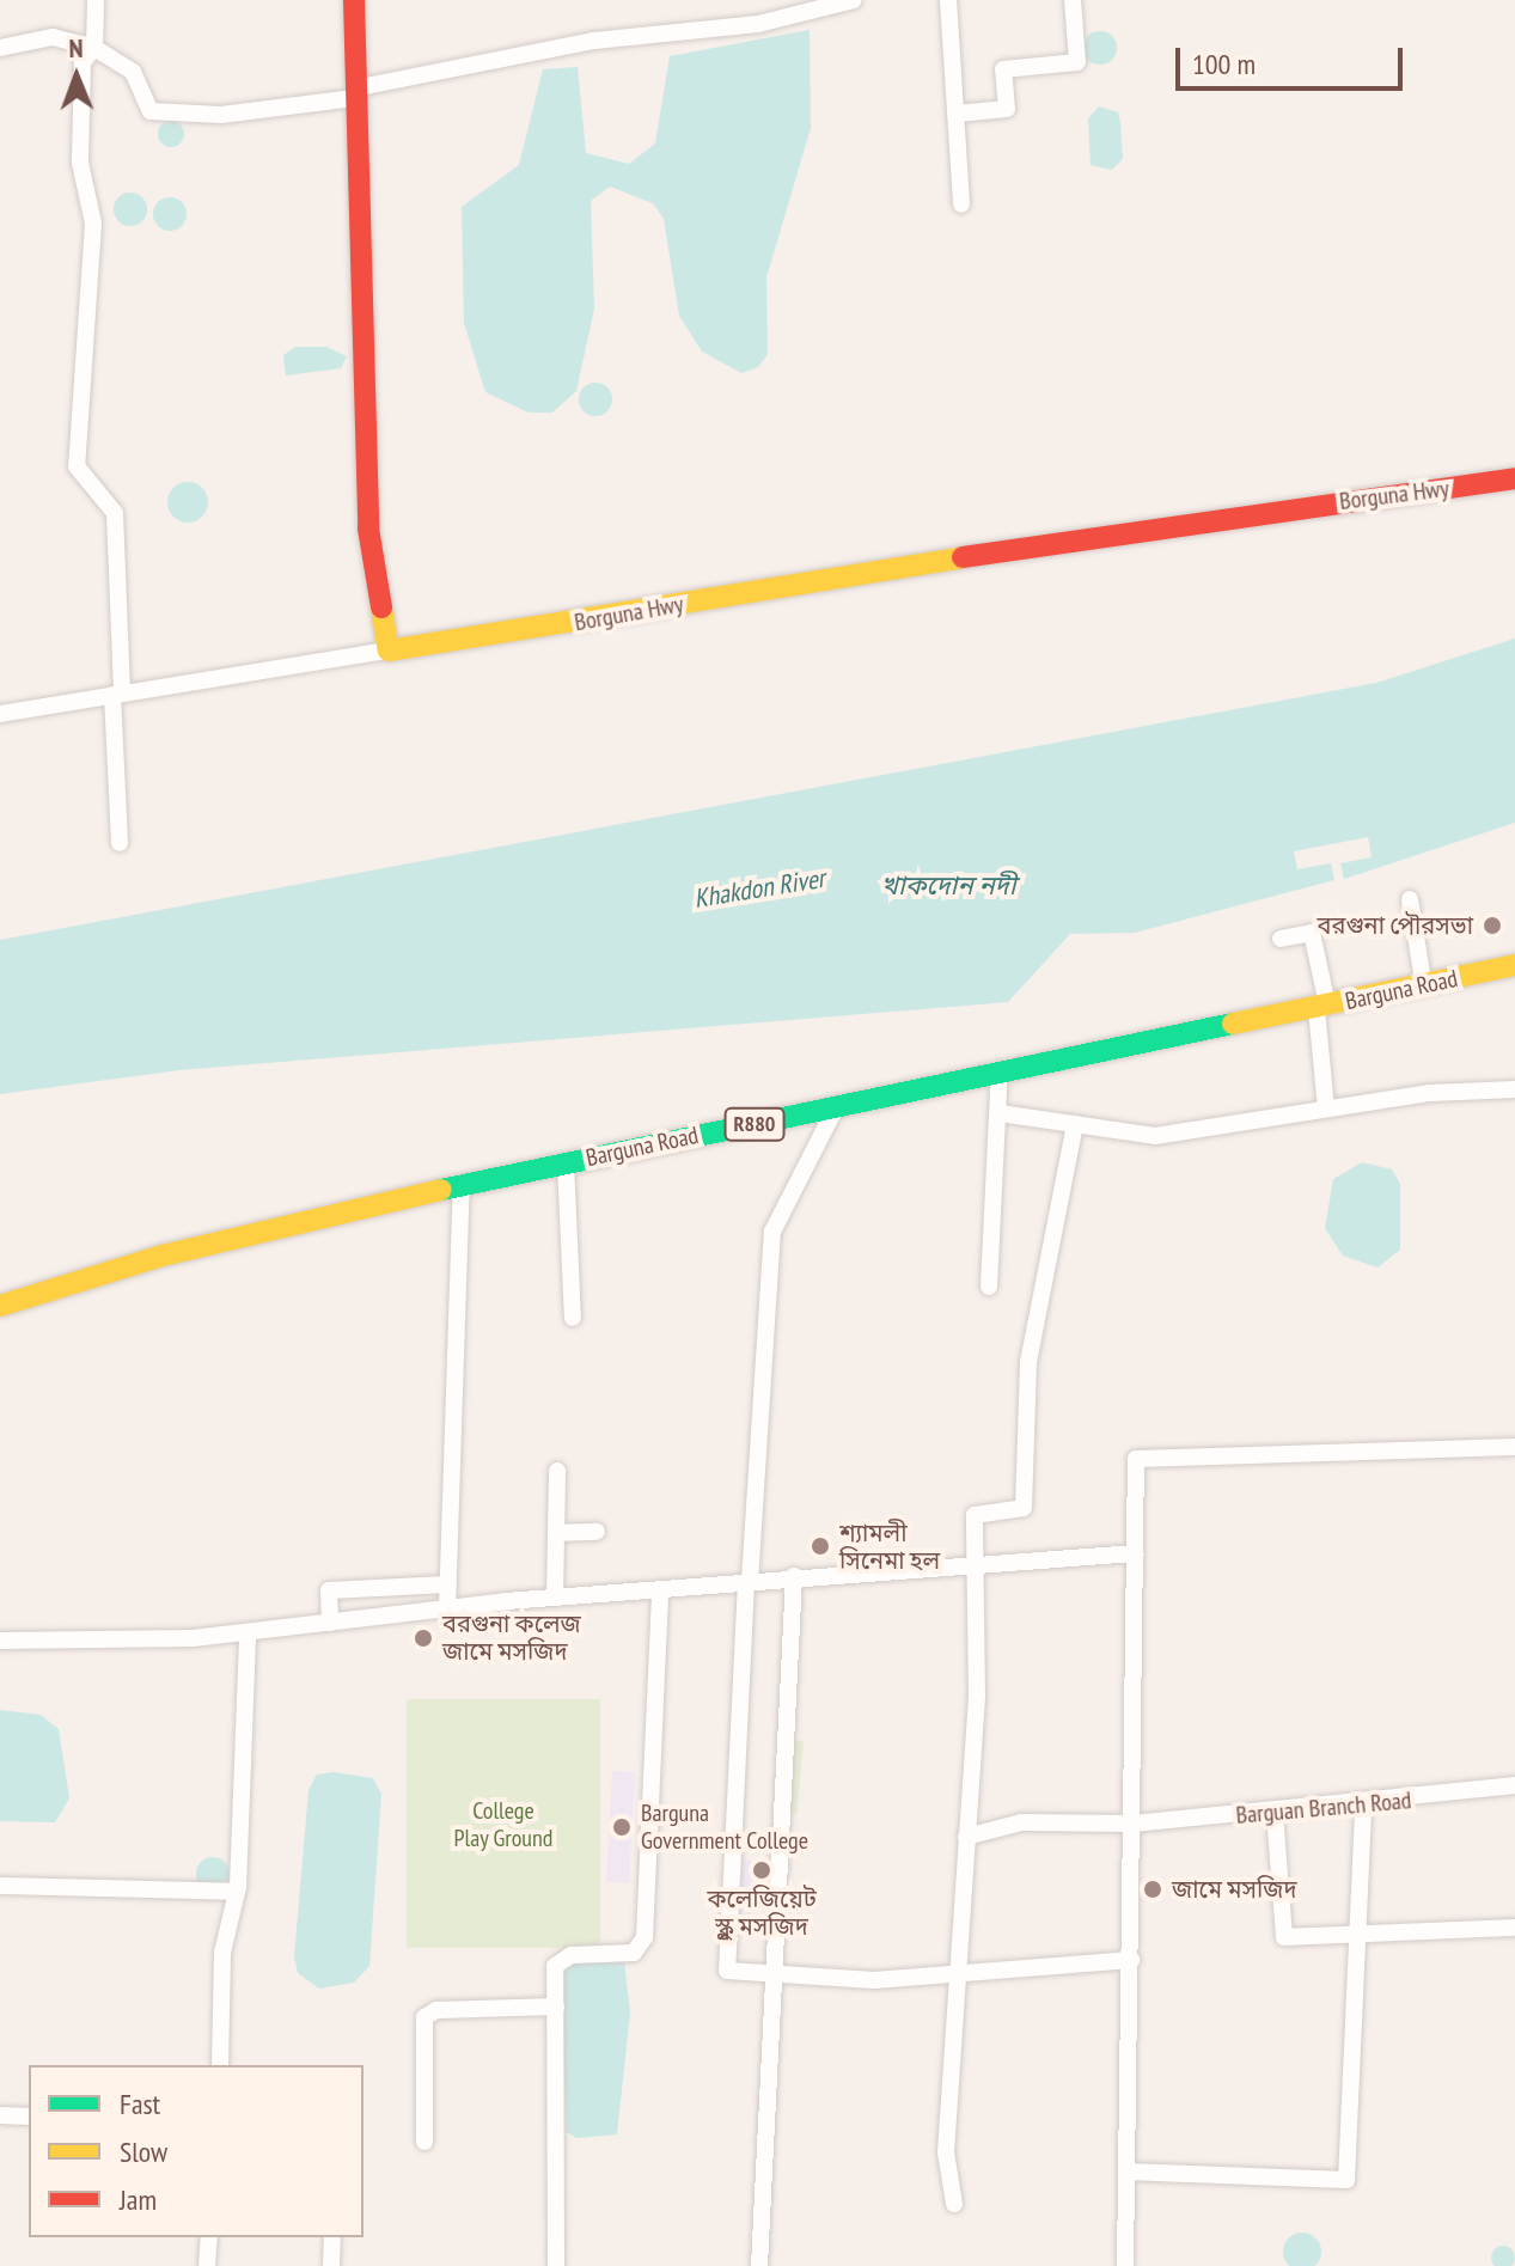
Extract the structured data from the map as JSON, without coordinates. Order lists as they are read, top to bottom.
{
  "streets": {
    "main road": ["Borguna Hwy", "Barguna Road", "R880"],
    "street": ["Barguan Branch Road"]
  },
  "water": ["খাকদোন নদী", "Khakdon River"],
  "parks": ["College Play Ground"],
  "places": [
    "বরগুনা পৌরসভা",
    "শ্যামলী সিনেমা হল",
    "বরগুনা কলেজ জামে মসজিদ",
    "Barguna Government College",
    "কলেজিয়েট স্কুল মসজিদ",
    "জামে মসজিদ"
  ],
  "legend": ["Fast", "Slow", "Jam"],
  "scale_bar": "100 m",
  "north": "top"
}
